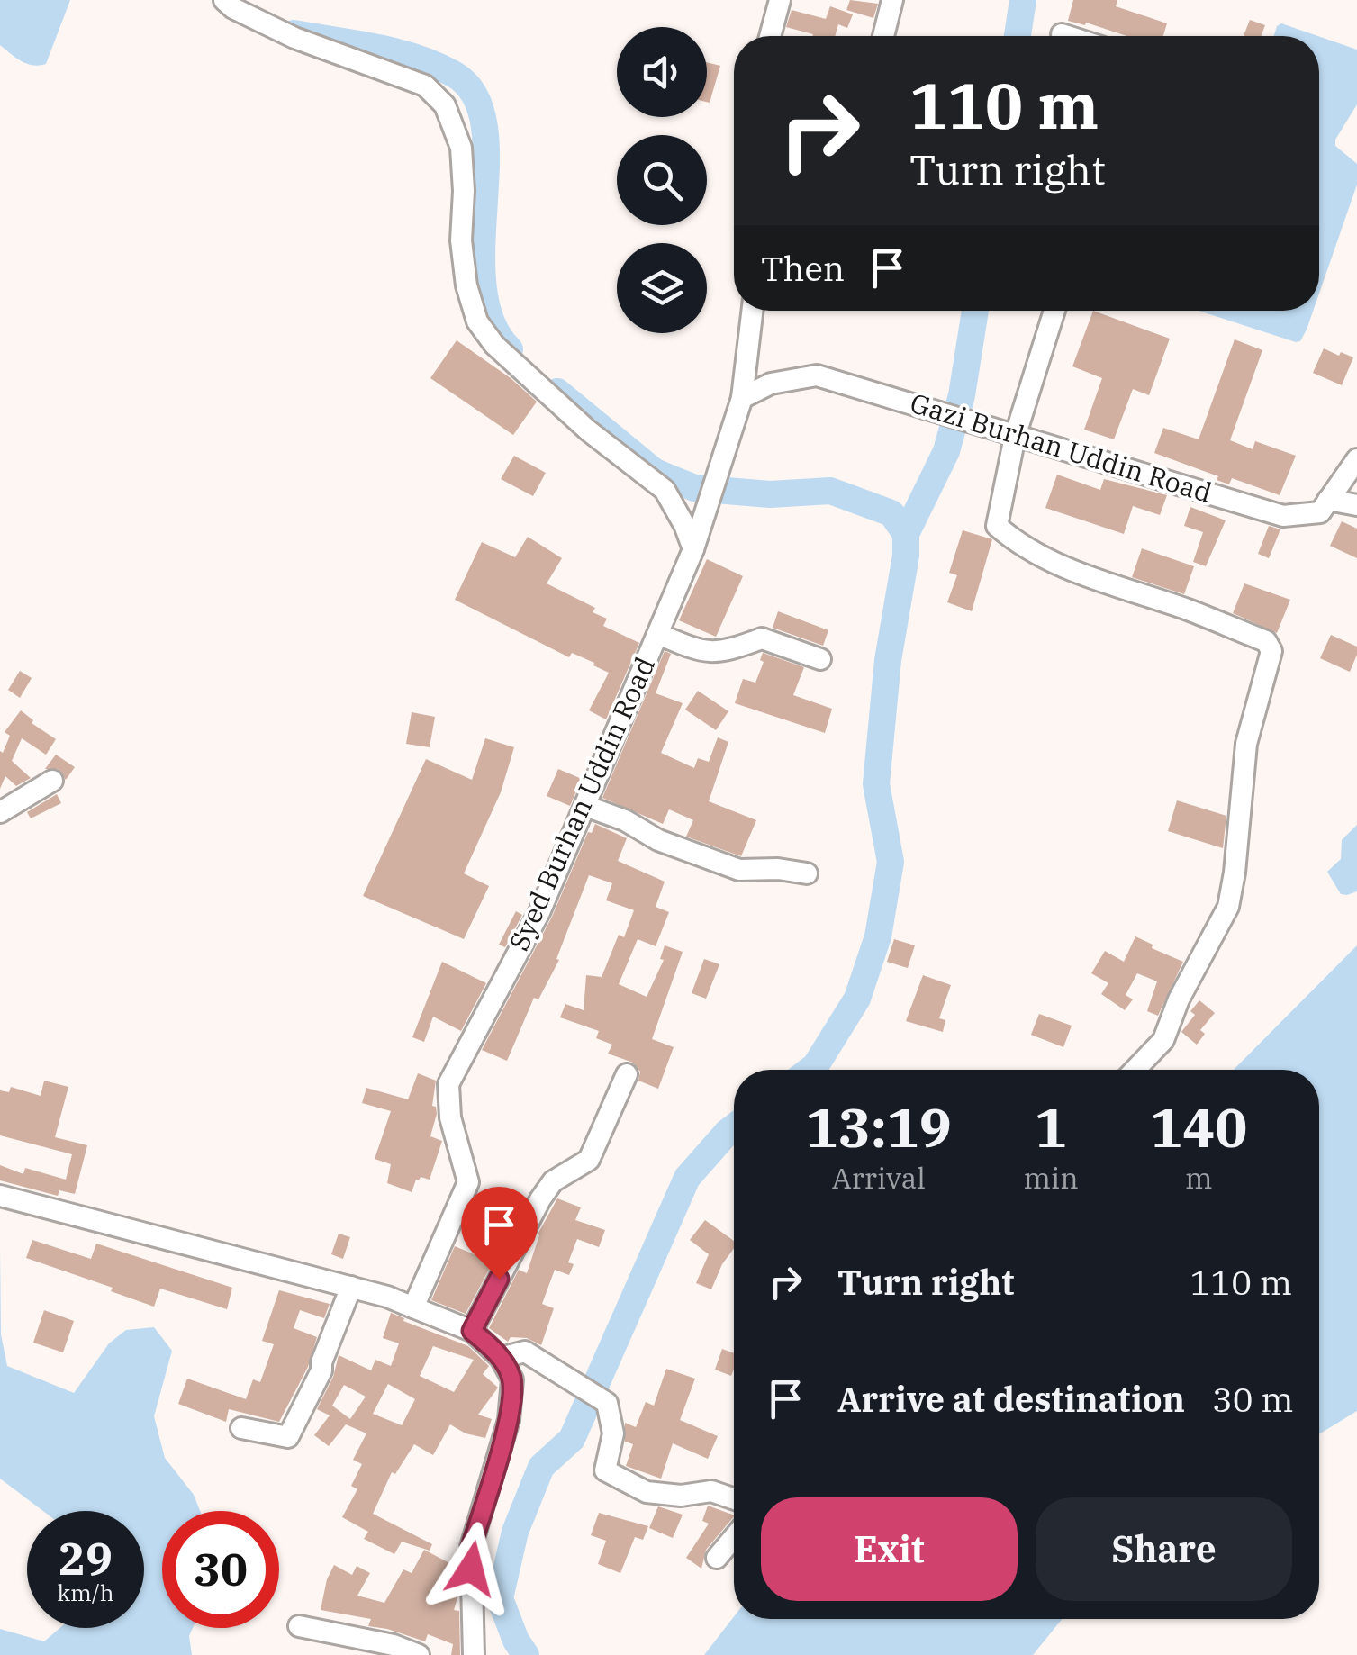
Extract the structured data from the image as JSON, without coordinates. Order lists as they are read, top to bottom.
{
  "streets": {
    "street": ["Gazi Burhan Uddin Road", "Syed Burhan Uddin Road"]
  },
  "crossings": [
    ["Gazi Burhan Uddin Road", "Syed Burhan Uddin Road"]
  ],
  "page": {
    "turn": ["110 m", "Turn right"],
    "then": "Then",
    "eta": [
      "13:19",
      "Arrival",
      "1",
      "min",
      "140",
      "m"
    ],
    "list": [
      {
        "name": "Turn right",
        "value": "110 m"
      },
      {
        "name": "Arrive at destination",
        "value": "30 m"
      }
    ],
    "buttons": ["Exit", "Share"],
    "speed": "29 km/h",
    "limit": "30"
  }
}
